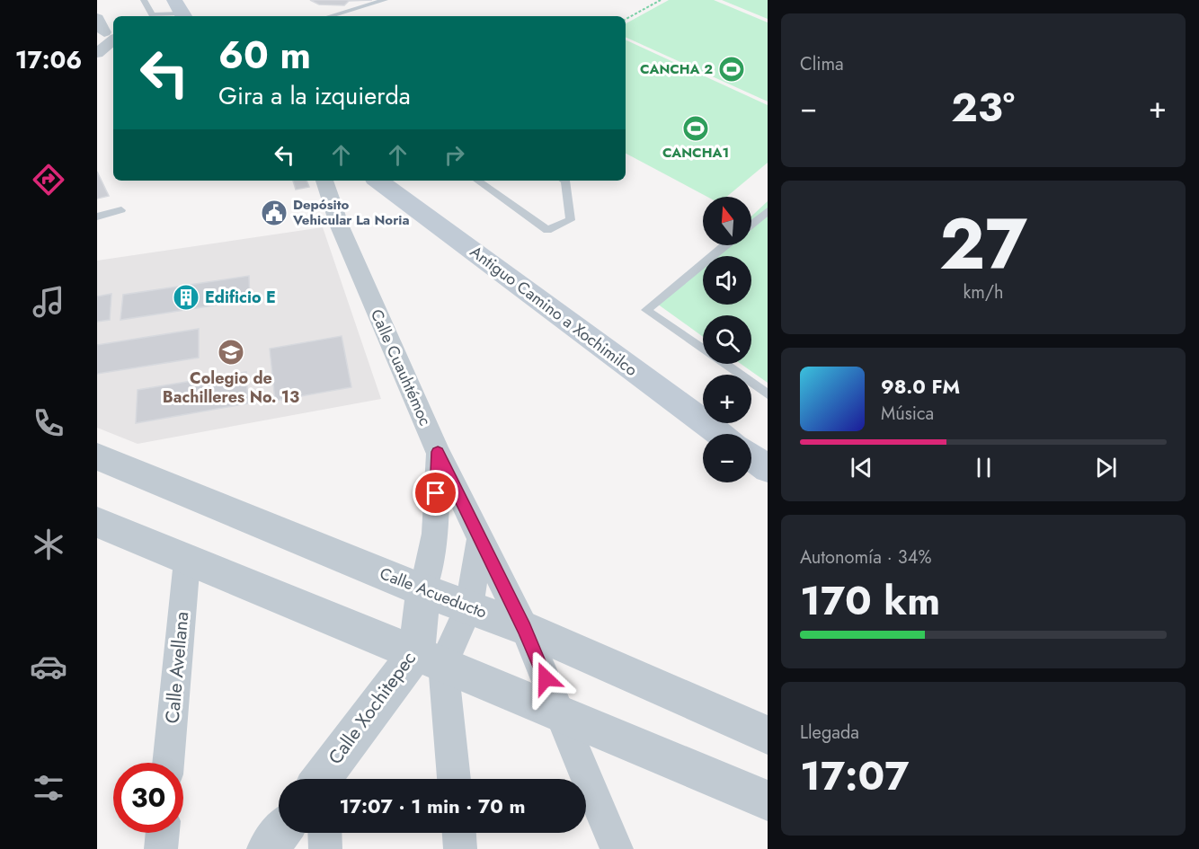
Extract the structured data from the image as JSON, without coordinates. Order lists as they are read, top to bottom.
{
  "streets": {
    "main road": ["Antiguo Camino a Xochimilco"],
    "street": [
      "Calle Cuauhtémoc",
      "Calle Acueducto",
      "Calle Avellana",
      "Calle Xochitepec"
    ]
  },
  "crossings": [
    ["Calle Cuauhtémoc", "Calle Acueducto"],
    ["Calle Acueducto", "Calle Xochitepec"]
  ],
  "places": {
    "sports": ["CANCHA 2", "CANCHA1"],
    "public building": ["Depósito Vehicular La Noria"],
    "building": ["Edificio E"],
    "school or university": ["Colegio de Bachilleres No. 13"]
  },
  "north": "top",
  "page": {
    "tabs": "17:06",
    "tile": [
      "Clima",
      ["27", "km/h"],
      ["Autonomía · 34%", "170 km"],
      ["Llegada", "17:07"]
    ],
    "turn": ["60 m", "Gira a la izquierda"],
    "heat": ["−", "23°", "+"],
    "map_buttons": ["+", "−"],
    "song": ["98.0 FM", "Música"],
    "limit": "30",
    "trip": "17:07 · 1 min · 70 m"
  }
}
